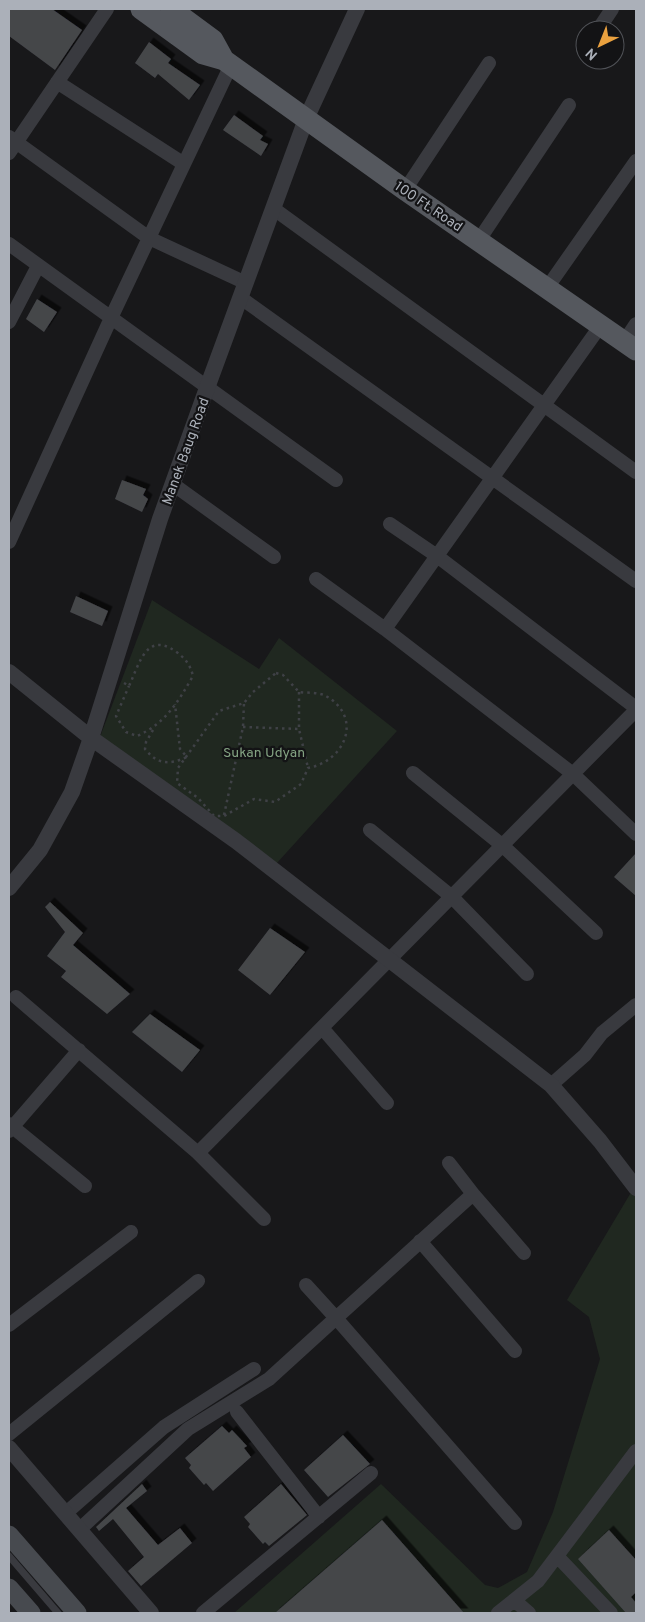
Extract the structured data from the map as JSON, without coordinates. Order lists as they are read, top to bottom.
{
  "streets": {
    "main road": ["100 Ft. Road"],
    "street": ["Manek Baug Road"]
  },
  "crossings": [
    ["100 Ft. Road", "Manek Baug Road"]
  ],
  "parks": ["Sukan Udyan"],
  "north": "bottom left"
}
